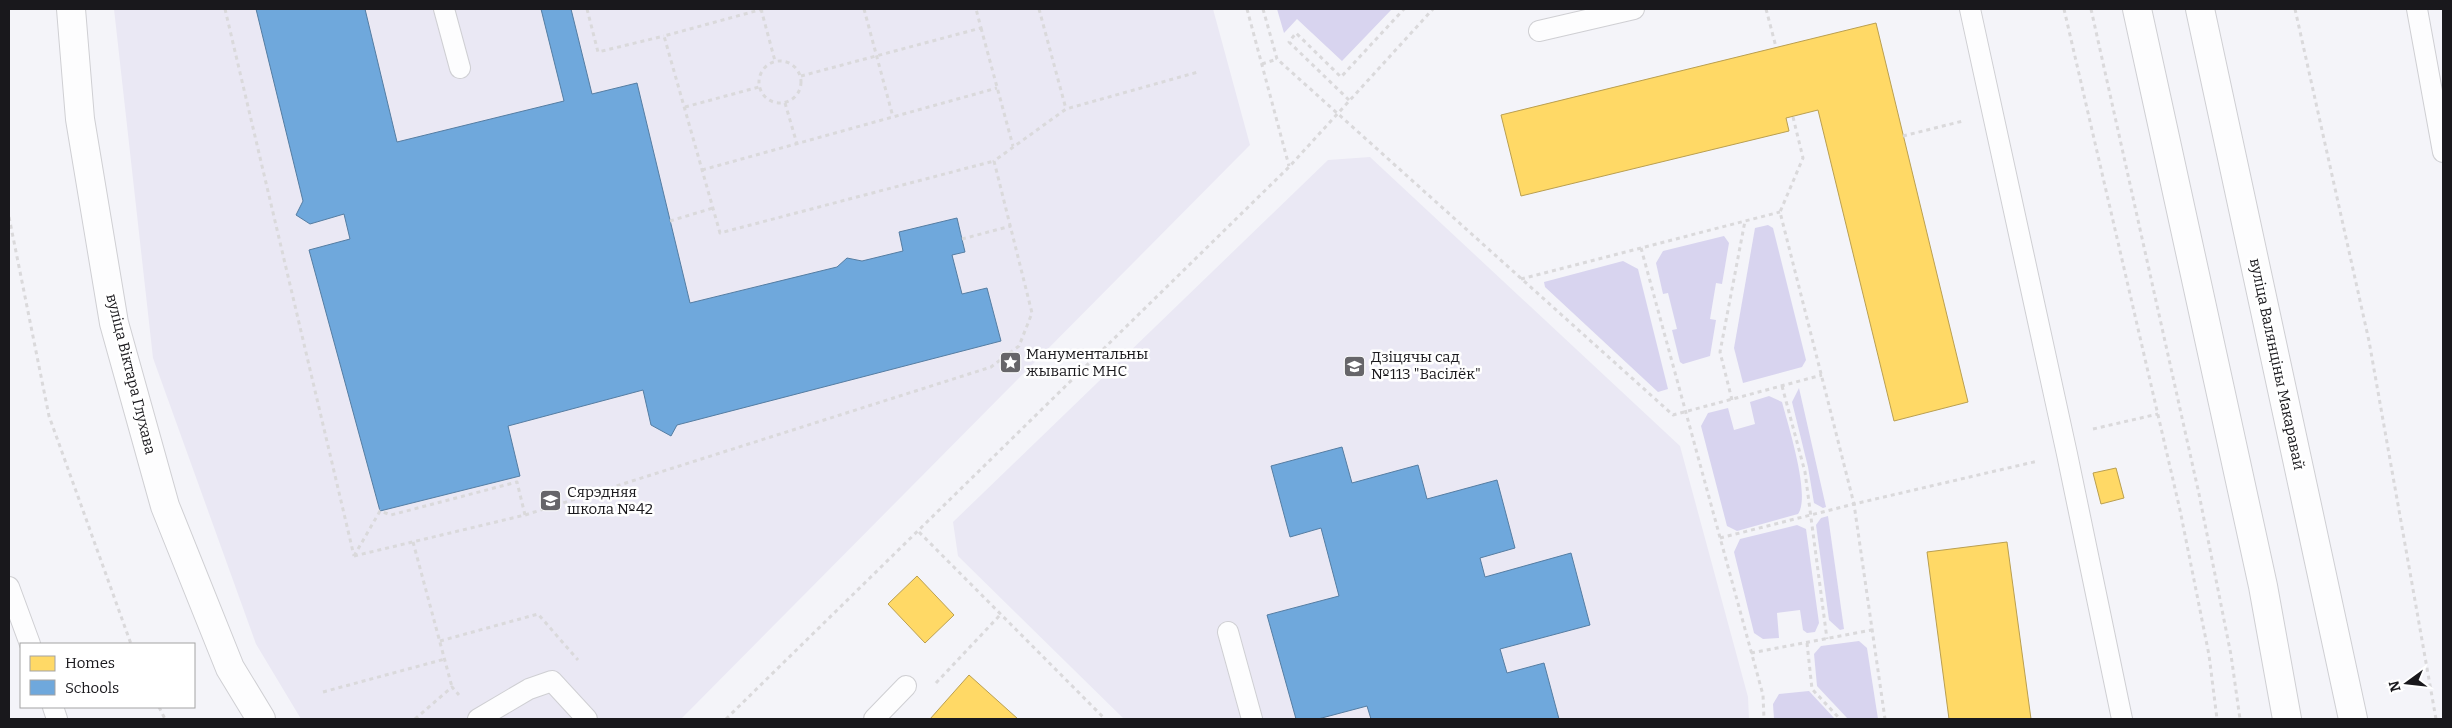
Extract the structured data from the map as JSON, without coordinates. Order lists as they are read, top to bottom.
{
  "streets": {
    "street": ["вуліца Валянціны Макаравай", "вуліца Віктара Глухава"]
  },
  "places": {
    "place": ["Манументальны жывапіс МНС"],
    "school or university": ["Дзіцячы сад №113 \"Васілёк\"", "Сярэдняя школа №42"]
  },
  "legend": ["Homes", "Schools"],
  "north": "left"
}
